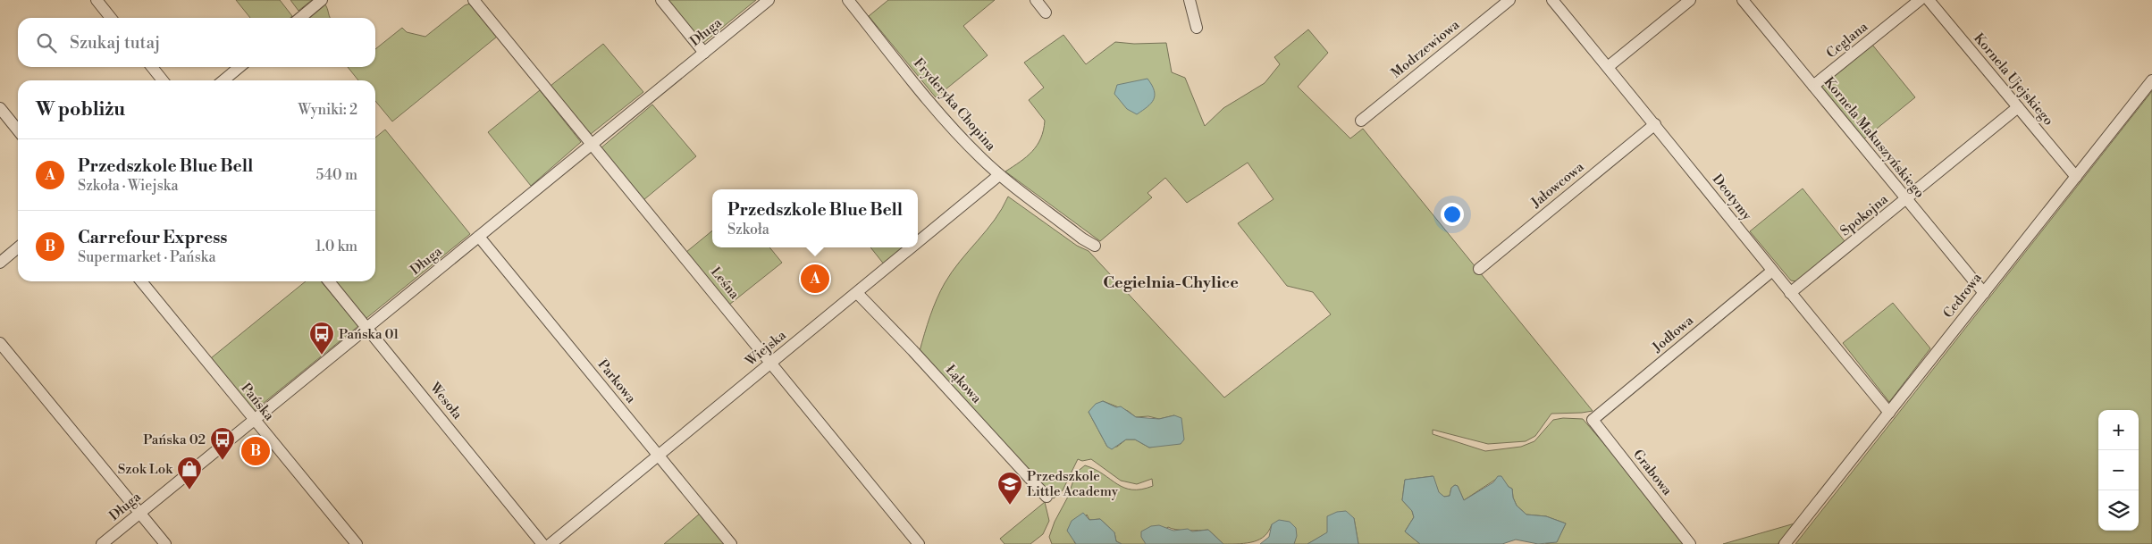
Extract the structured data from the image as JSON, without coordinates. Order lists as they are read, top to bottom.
{
  "streets": {
    "street": [
      "Długa",
      "Ceglana",
      "Modrzewiowa",
      "Kornela Ujejskiego",
      "Fryderyka Chopina",
      "Kornela Makuszyńskiego",
      "Jałowcowa",
      "Deotymy",
      "Spokojna",
      "Leśna",
      "Cedrowa",
      "Jodłowa",
      "Wiejska",
      "Parkowa",
      "Łąkowa",
      "Wesoła",
      "Pańska",
      "Grabowa"
    ]
  },
  "crossings": [
    ["Długa", "Leśna"],
    ["Długa", "Parkowa"],
    ["Długa", "Wesoła"],
    ["Długa", "Pańska"],
    ["Ceglana", "Kornela Makuszyńskiego"],
    ["Kornela Ujejskiego", "Spokojna"],
    ["Kornela Ujejskiego", "Cedrowa"],
    ["Fryderyka Chopina", "Wiejska"],
    ["Kornela Makuszyńskiego", "Spokojna"],
    ["Kornela Makuszyńskiego", "Cedrowa"],
    ["Jałowcowa", "Deotymy"],
    ["Deotymy", "Spokojna"],
    ["Deotymy", "Cedrowa"],
    ["Deotymy", "Jodłowa"],
    ["Leśna", "Wiejska"],
    ["Jodłowa", "Grabowa"],
    ["Wiejska", "Parkowa"],
    ["Wiejska", "Łąkowa"]
  ],
  "districts": ["Cegielnia-Chylice"],
  "places": {
    "bus stop": ["Pańska 01", "Pańska 02"],
    "shop": ["Szok Lok"],
    "school or university": ["Przedszkole Little Academy"]
  },
  "page": {
    "search": "Szukaj tutaj",
    "heading": ["W pobliżu", "Wyniki: 2"],
    "list": [
      {
        "mark": "A",
        "name": "Przedszkole Blue Bell",
        "note": "Szkoła · Wiejska",
        "value": "540 m"
      },
      {
        "mark": "B",
        "name": "Carrefour Express",
        "note": "Supermarket · Pańska",
        "value": "1.0 km"
      }
    ],
    "popup": ["Przedszkole Blue Bell", "Szkoła"],
    "pins": ["A", "B"],
    "map_buttons": ["+", "−"]
  }
}
